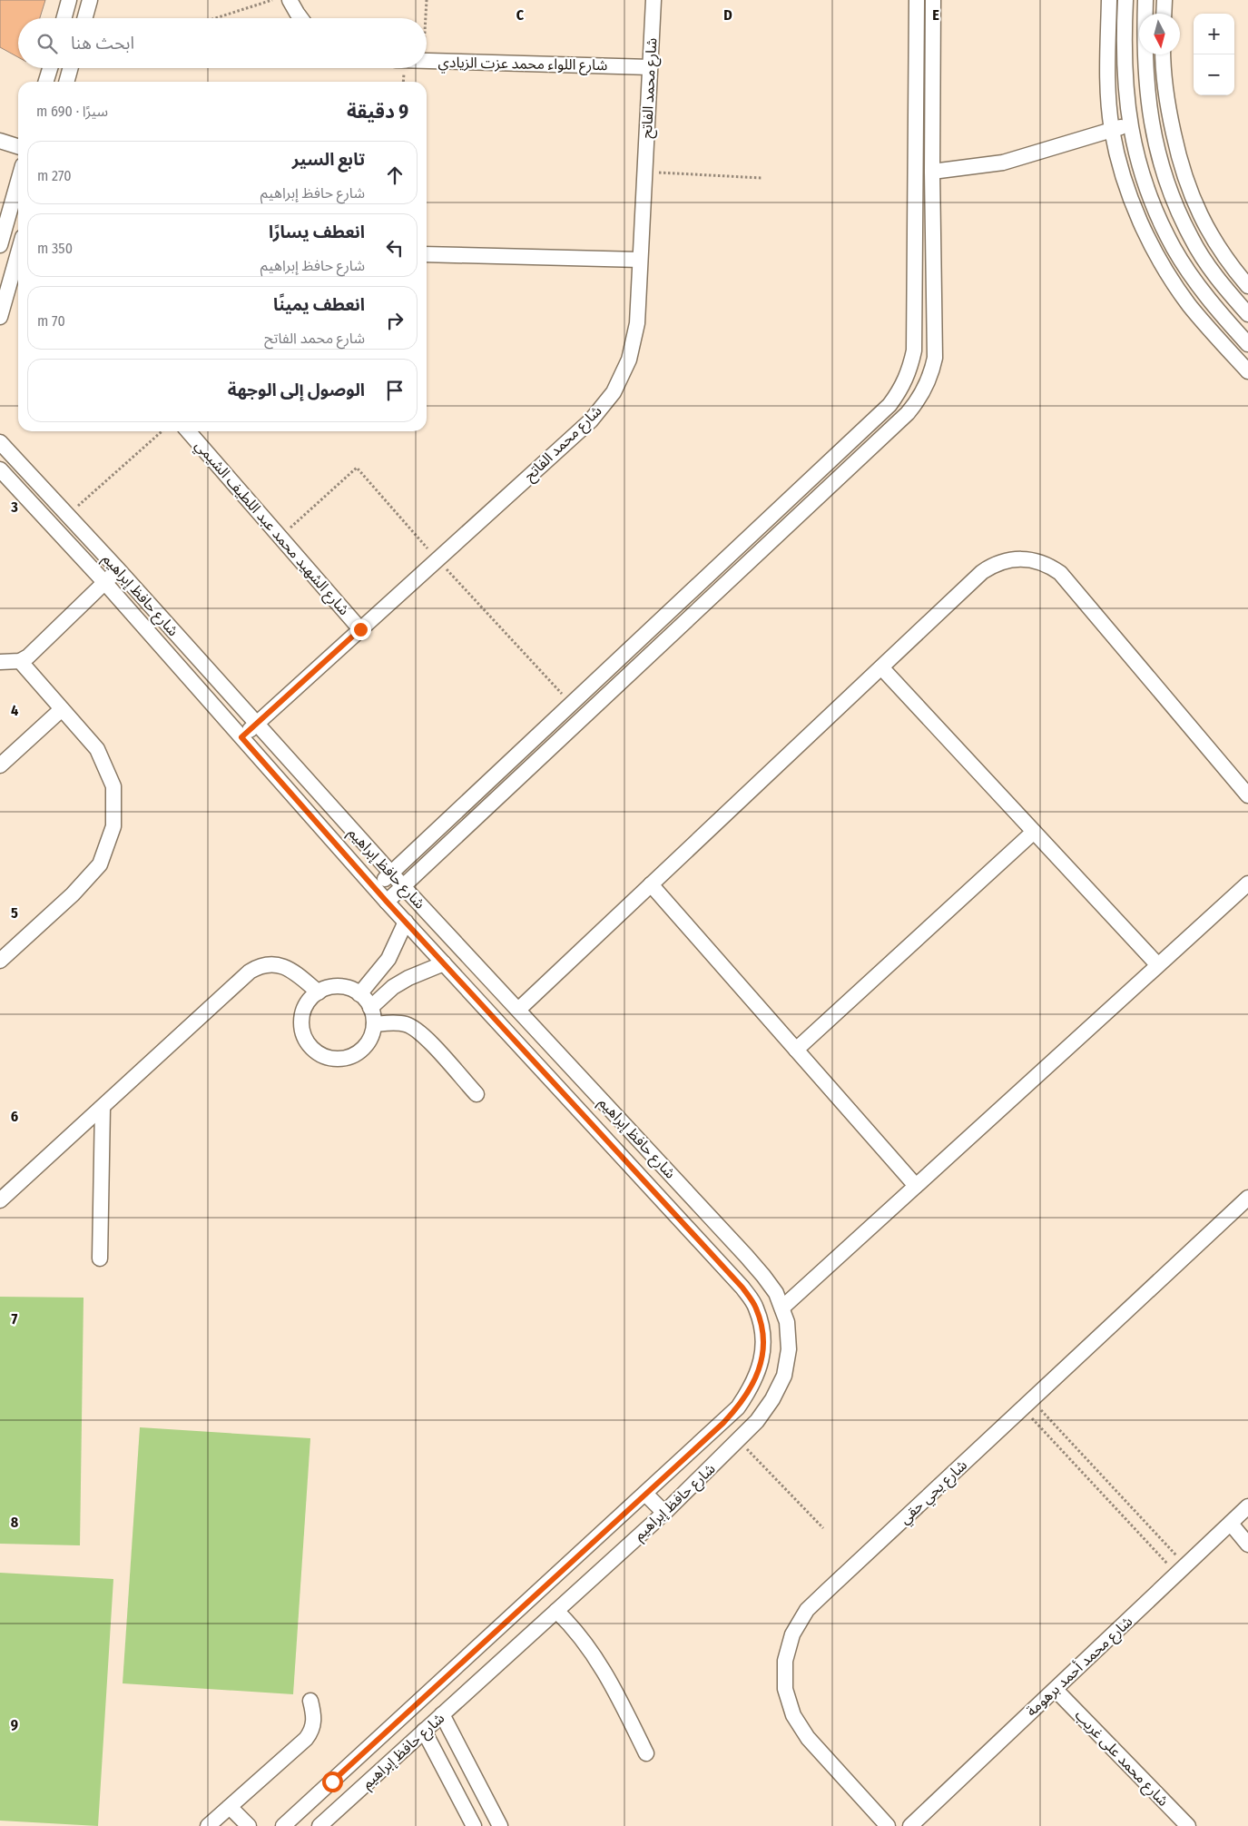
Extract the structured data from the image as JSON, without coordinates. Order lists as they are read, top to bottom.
{
  "streets": {
    "street": [
      "شارع اللواء محمد عزت الزيادي",
      "شارع محمد الفاتح",
      "شارع الشهيد محمد عبد اللطيف الشيمي",
      "شارع حافظ إبراهيم",
      "شارع يحي حقي",
      "شارع محمد أحمد برهومة",
      "شارع محمد على غريب"
    ]
  },
  "crossings": [
    ["شارع اللواء محمد عزت الزيادي", "شارع محمد الفاتح"],
    ["شارع محمد الفاتح", "شارع الشهيد محمد عبد اللطيف الشيمي"],
    ["شارع محمد الفاتح", "شارع حافظ إبراهيم"],
    ["شارع محمد أحمد برهومة", "شارع محمد على غريب"]
  ],
  "north": "bottom",
  "page": {
    "map_buttons": ["+", "−"],
    "search": "ابحث هنا",
    "heading": ["9 دقيقة", "سيرًا · 690 m"],
    "list": [
      ["تابع السير", "شارع حافظ إبراهيم", "270 m"],
      ["انعطف يسارًا", "شارع حافظ إبراهيم", "350 m"],
      ["انعطف يمينًا", "شارع محمد الفاتح", "70 m"],
      "الوصول إلى الوجهة"
    ]
  },
  "grid": {
    "columns": ["C", "D", "E"],
    "rows": [
      "3",
      "4",
      "5",
      "6",
      "7",
      "8",
      "9"
    ]
  }
}
